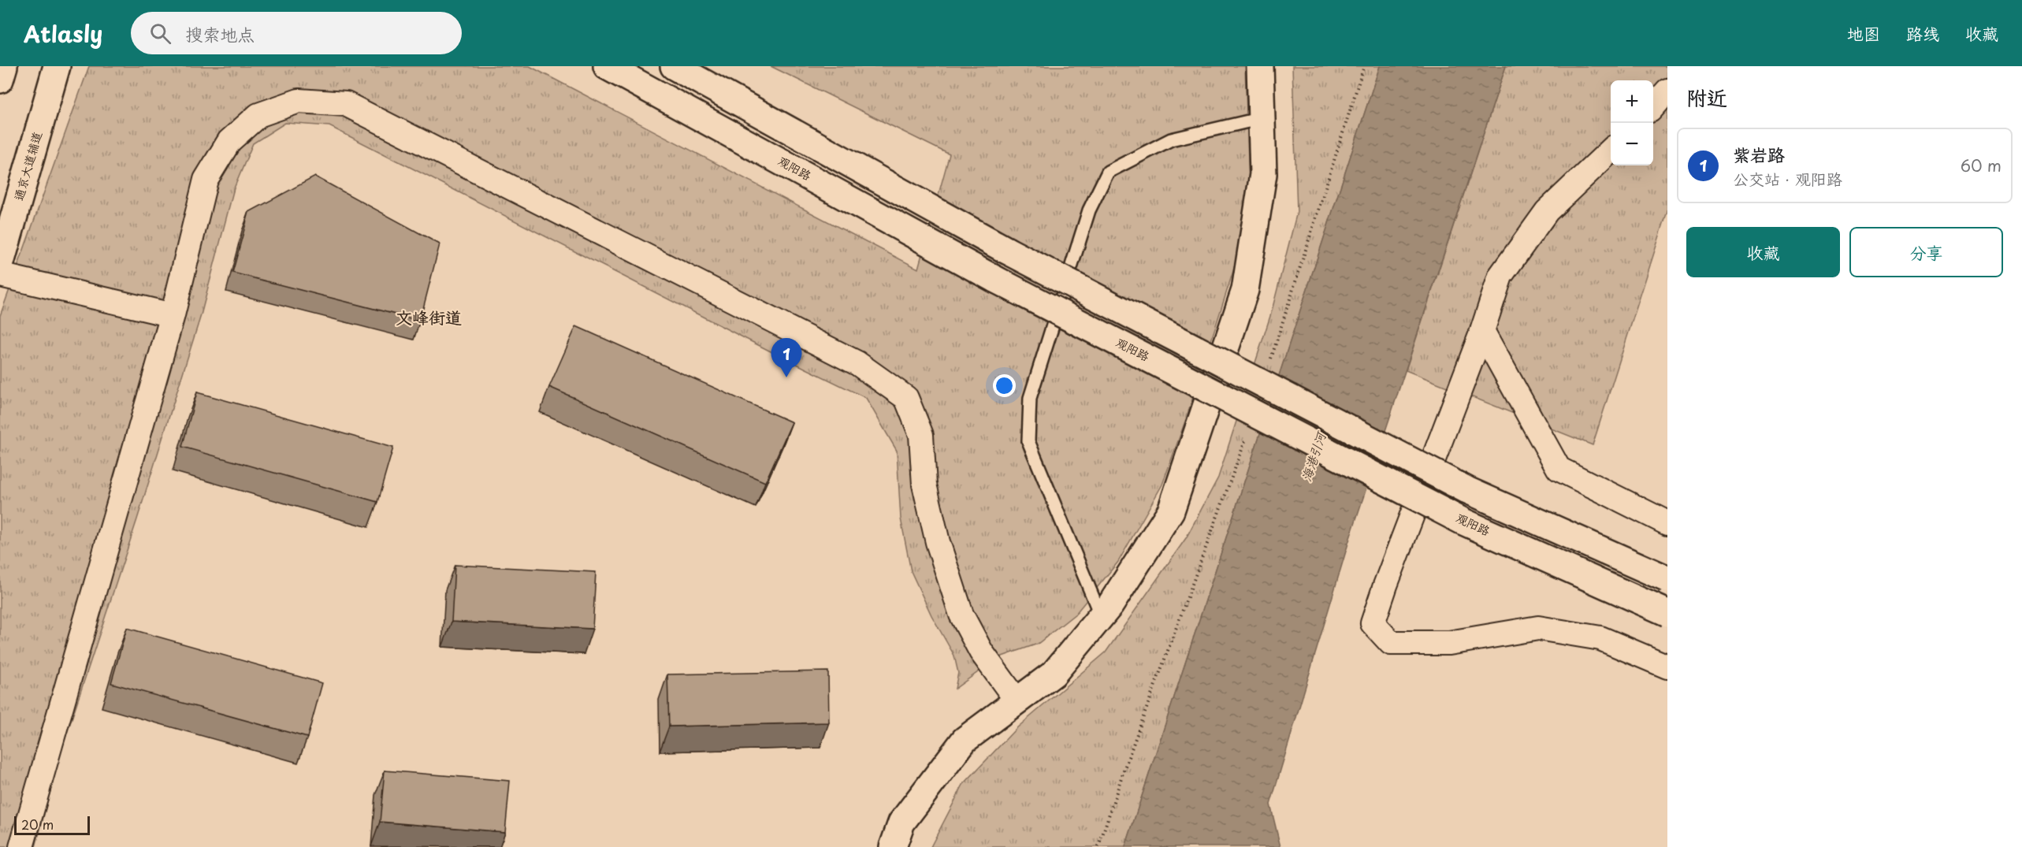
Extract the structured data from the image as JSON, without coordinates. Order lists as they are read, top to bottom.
{
  "streets": {
    "main road": ["通京大道辅道", "观阳路"]
  },
  "districts": ["文峰街道"],
  "water": ["海港引河"],
  "scale_bar": "20 m",
  "page": {
    "header": "Atlasly",
    "search": "搜索地点",
    "nav": ["地图", "路线", "收藏"],
    "heading": "附近",
    "map_buttons": ["+", "−"],
    "list": [
      {
        "mark": "1",
        "name": "紫岩路",
        "note": "公交站 · 观阳路",
        "value": "60 m"
      }
    ],
    "buttons": ["收藏", "分享"],
    "pins": "1",
    "scale": "20 m"
  }
}
